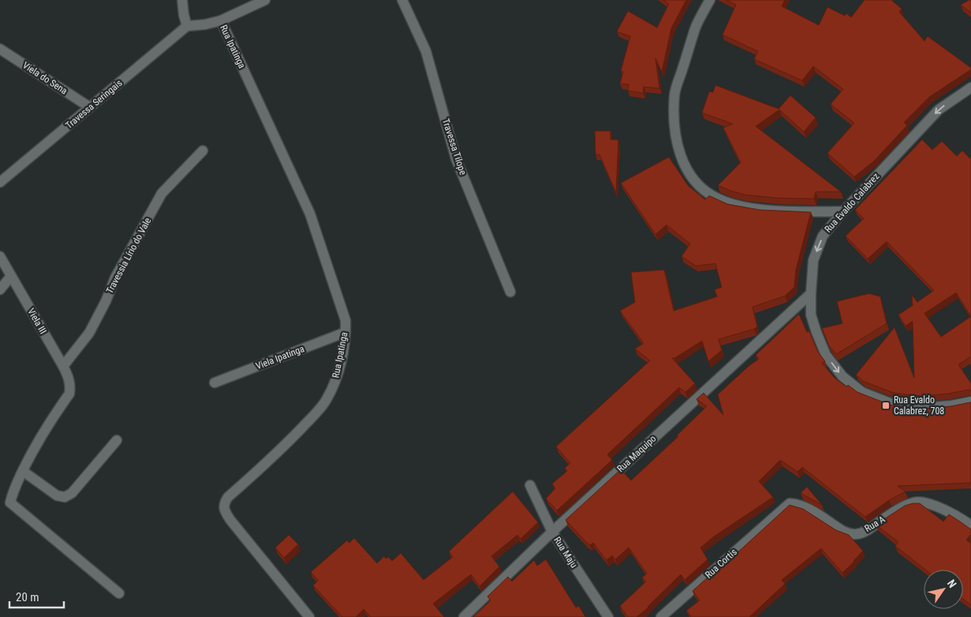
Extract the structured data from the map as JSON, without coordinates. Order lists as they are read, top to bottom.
{
  "streets": {
    "street": [
      "Rua Ipatinga",
      "Viela do Sena",
      "Travessa Seringais",
      "Travessa Tilope",
      "Rua Evaldo Calabrez",
      "Travessia Lírio do Vale",
      "Viela III",
      "Viela Ipatinga",
      "Rua Maquipo",
      "Rua A",
      "Rua Maju",
      "Rua Cortis"
    ]
  },
  "crossings": [
    ["Rua Ipatinga", "Viela Ipatinga"],
    ["Viela do Sena", "Travessa Seringais"],
    ["Rua Evaldo Calabrez", "Rua Maquipo"],
    ["Travessia Lírio do Vale", "Viela III"],
    ["Rua Maquipo", "Rua Maju"],
    ["Rua A", "Rua Cortis"]
  ],
  "places": {
    "transit": ["Rua Evaldo Calabrez, 708"]
  },
  "scale_bar": "20 m",
  "north": "top right"
}
